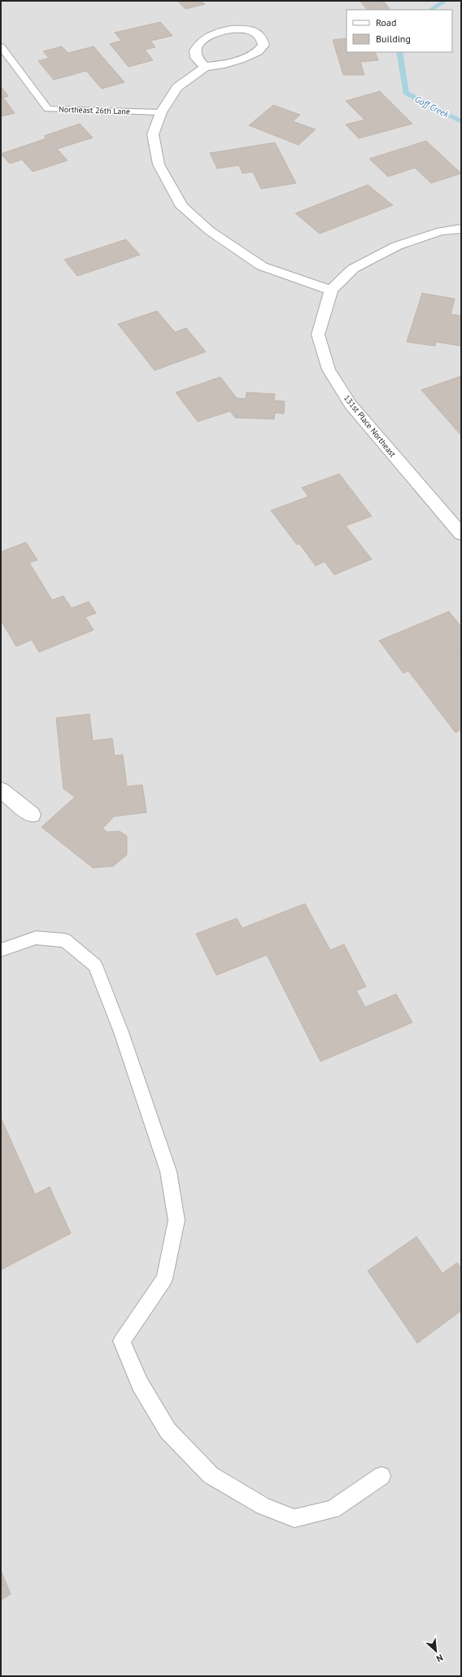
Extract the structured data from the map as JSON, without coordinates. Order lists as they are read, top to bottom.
{
  "streets": {
    "street": ["131st Place Northeast"],
    "lane": ["Northeast 26th Lane"]
  },
  "water": ["Goff Creek"],
  "legend": ["Road", "Building"],
  "north": "bottom right"
}
